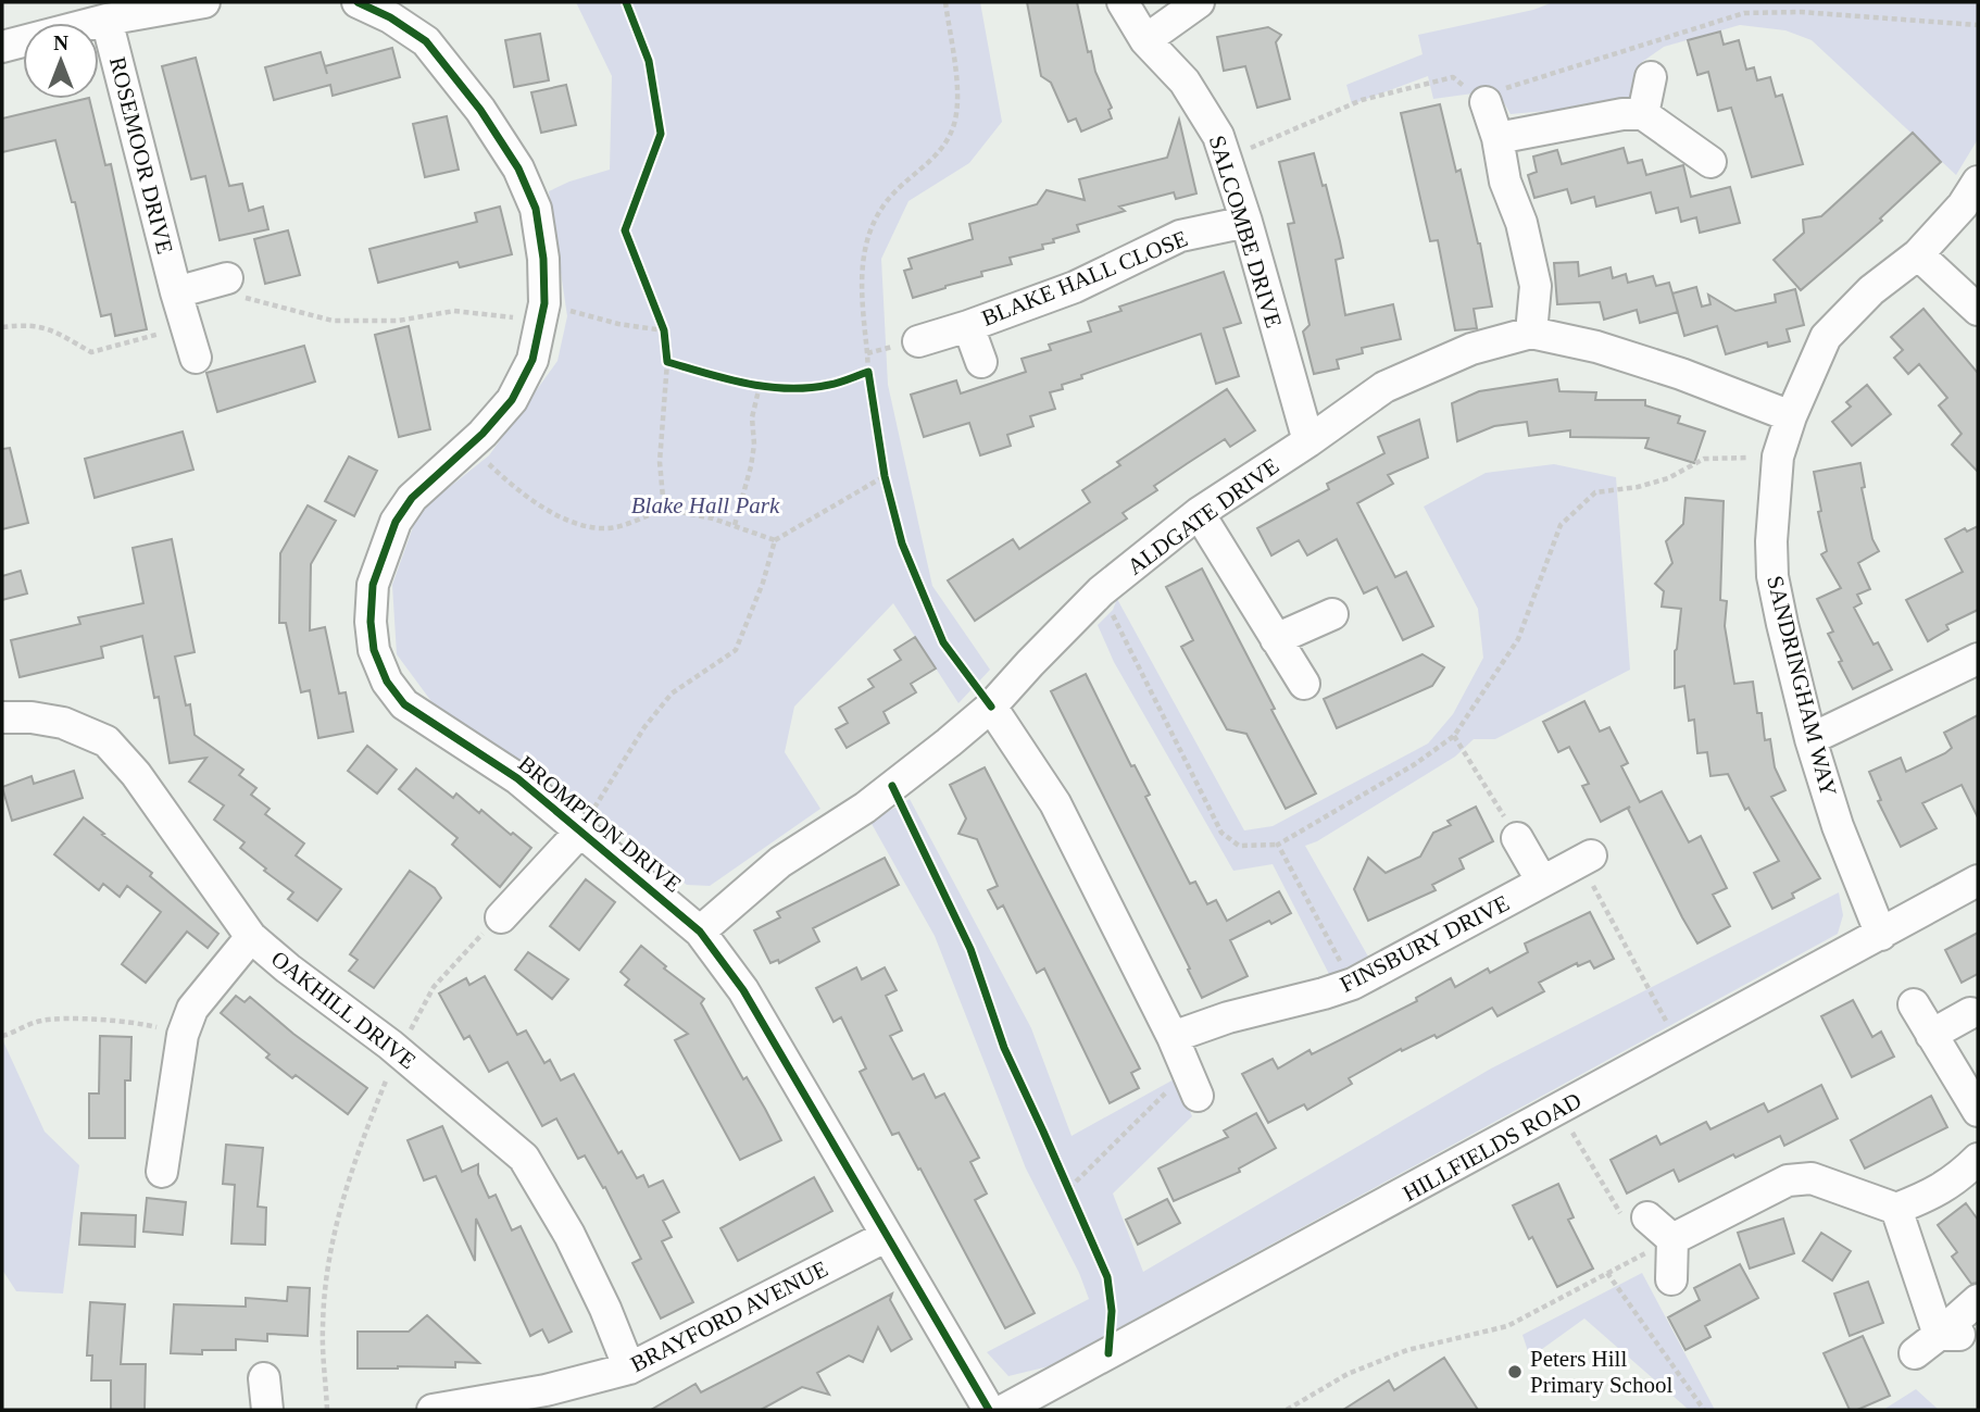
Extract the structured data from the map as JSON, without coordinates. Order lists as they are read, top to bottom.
{
  "streets": {
    "street": [
      "ROSEMOOR DRIVE",
      "SALCOMBE DRIVE",
      "BLAKE HALL CLOSE",
      "ALDGATE DRIVE",
      "SANDRINGHAM WAY",
      "BROMPTON DRIVE",
      "FINSBURY DRIVE",
      "OAKHILL DRIVE",
      "HILLFIELDS ROAD",
      "BRAYFORD AVENUE"
    ]
  },
  "crossings": [
    ["SALCOMBE DRIVE", "BLAKE HALL CLOSE"],
    ["SALCOMBE DRIVE", "ALDGATE DRIVE"],
    ["ALDGATE DRIVE", "SANDRINGHAM WAY"],
    ["ALDGATE DRIVE", "BROMPTON DRIVE"],
    ["SANDRINGHAM WAY", "HILLFIELDS ROAD"],
    ["BROMPTON DRIVE", "BRAYFORD AVENUE"],
    ["OAKHILL DRIVE", "BRAYFORD AVENUE"]
  ],
  "parks": ["Blake Hall Park"],
  "places": ["Peters Hill Primary School"],
  "north": "top"
}
